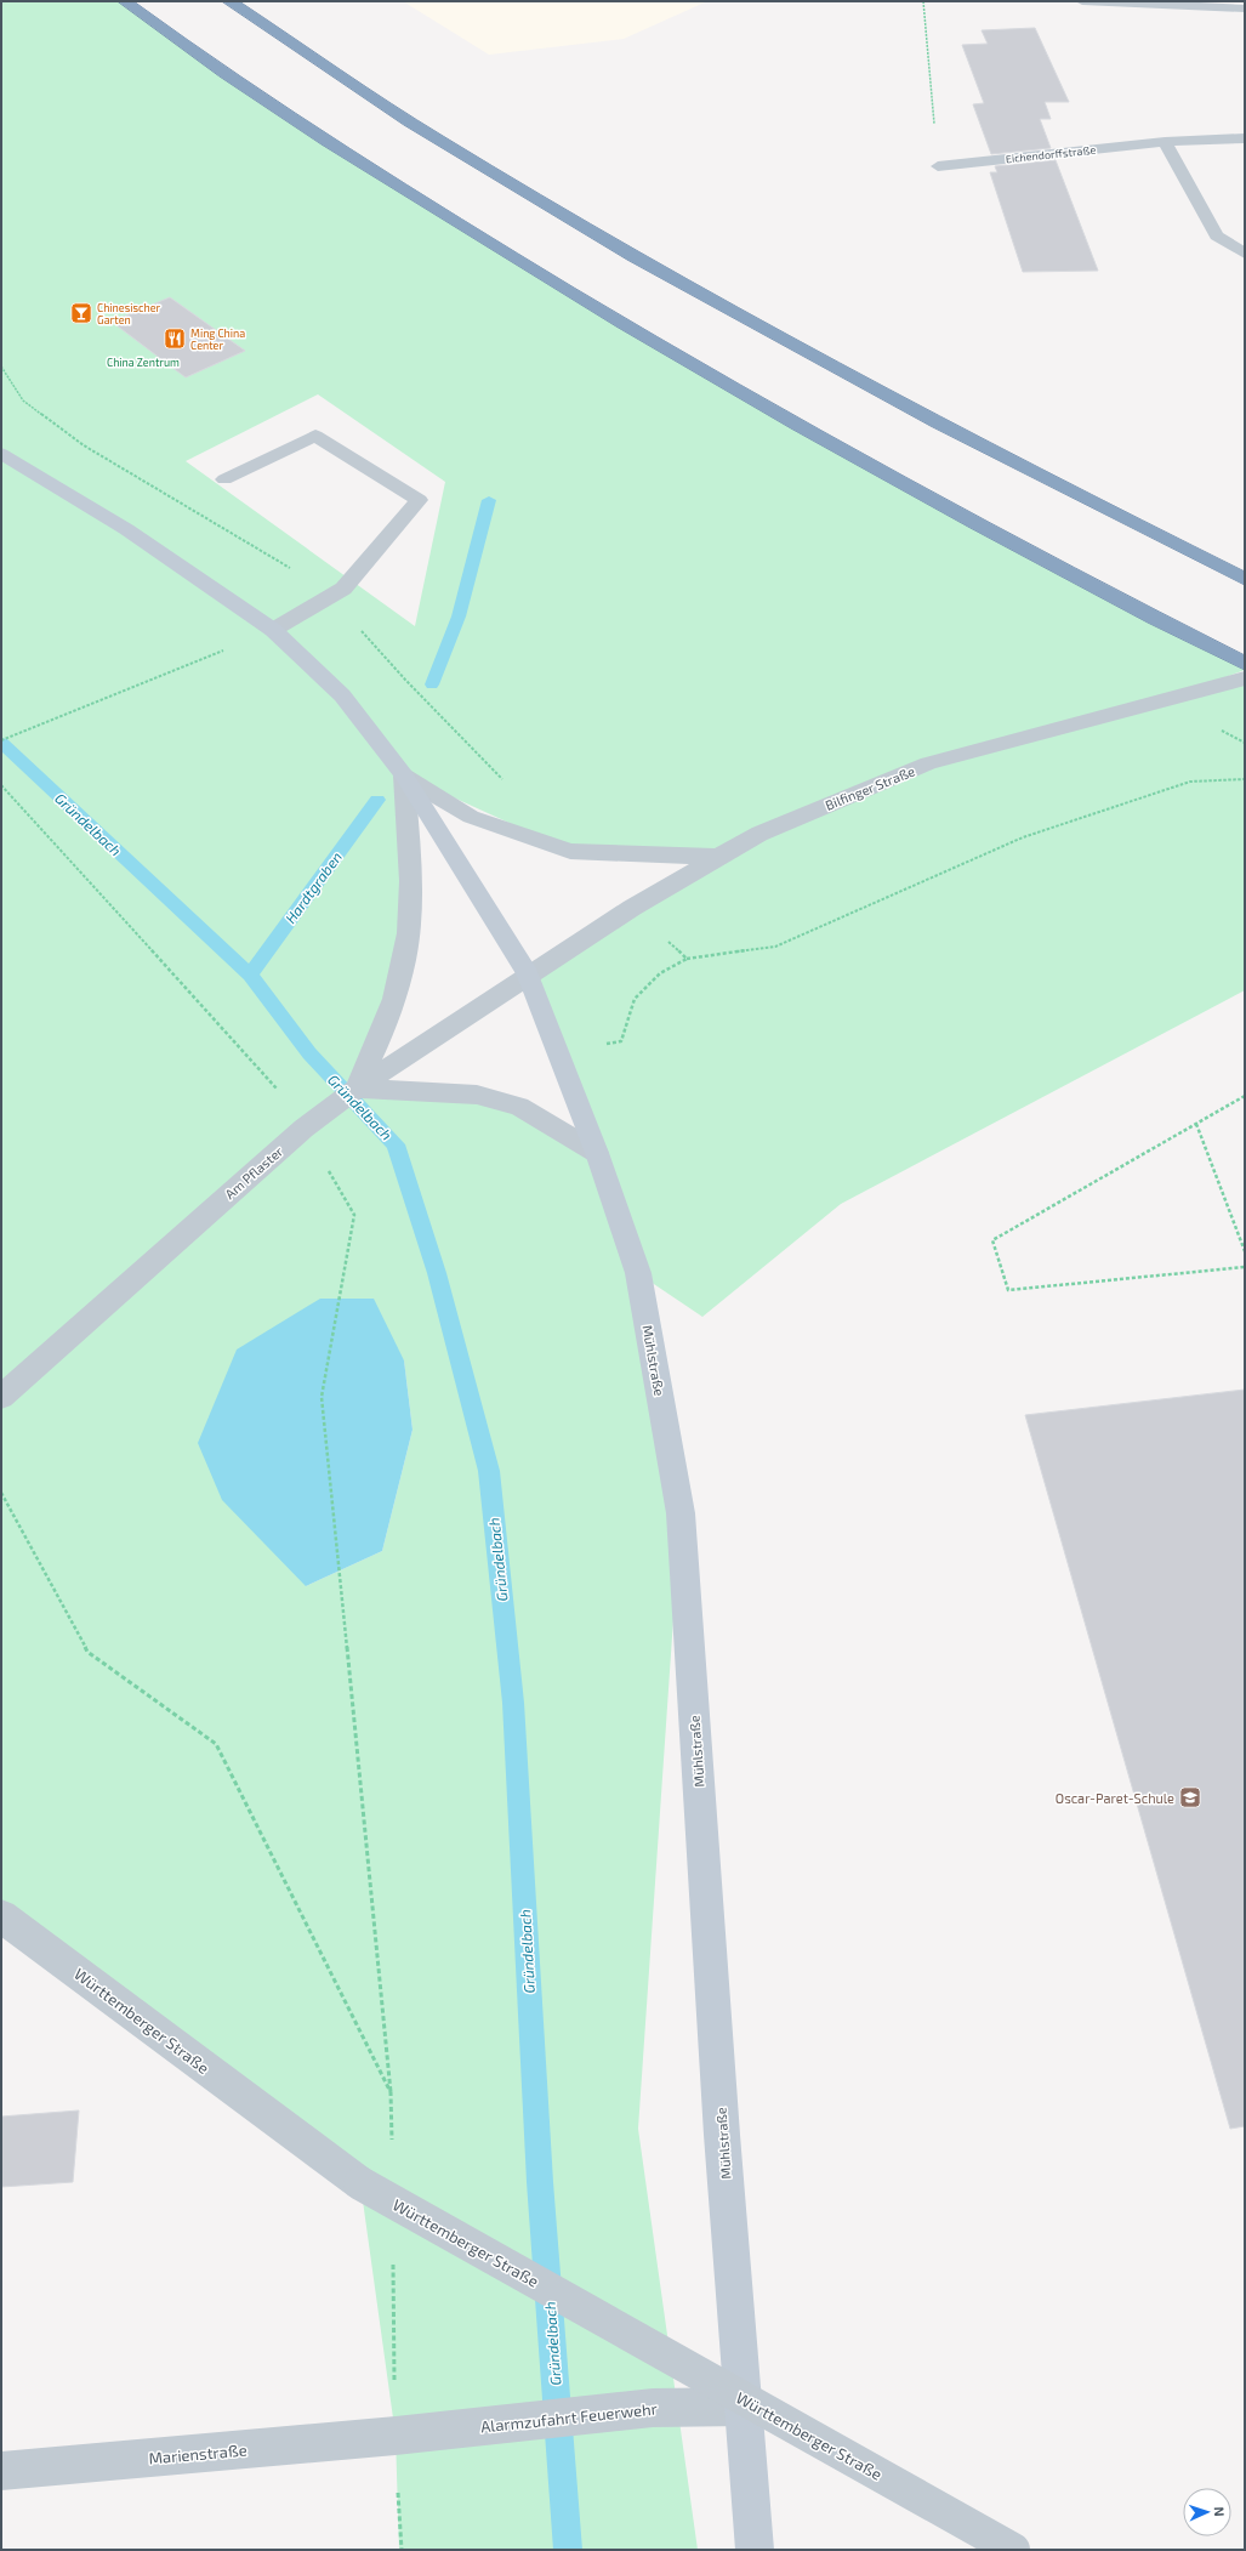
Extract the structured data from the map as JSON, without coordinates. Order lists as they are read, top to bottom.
{
  "streets": {
    "main road": ["Mühlstraße"],
    "street": [
      "Eichendorffstraße",
      "Bilfinger Straße",
      "Am Pflaster",
      "Württemberger Straße",
      "Alarmzufahrt Feuerwehr",
      "Marienstraße"
    ]
  },
  "crossings": [
    ["Bilfinger Straße", "Am Pflaster"],
    ["Bilfinger Straße", "Mühlstraße"],
    ["Am Pflaster", "Mühlstraße"],
    ["Mühlstraße", "Alarmzufahrt Feuerwehr"],
    ["Alarmzufahrt Feuerwehr", "Marienstraße"]
  ],
  "water": ["Gründelbach", "Hardtgraben"],
  "parks": ["China Zentrum"],
  "places": {
    "bar": ["Chinesischer Garten"],
    "restaurant": ["Ming China Center"],
    "school or university": ["Oscar-Paret-Schule"]
  },
  "north": "right"
}
